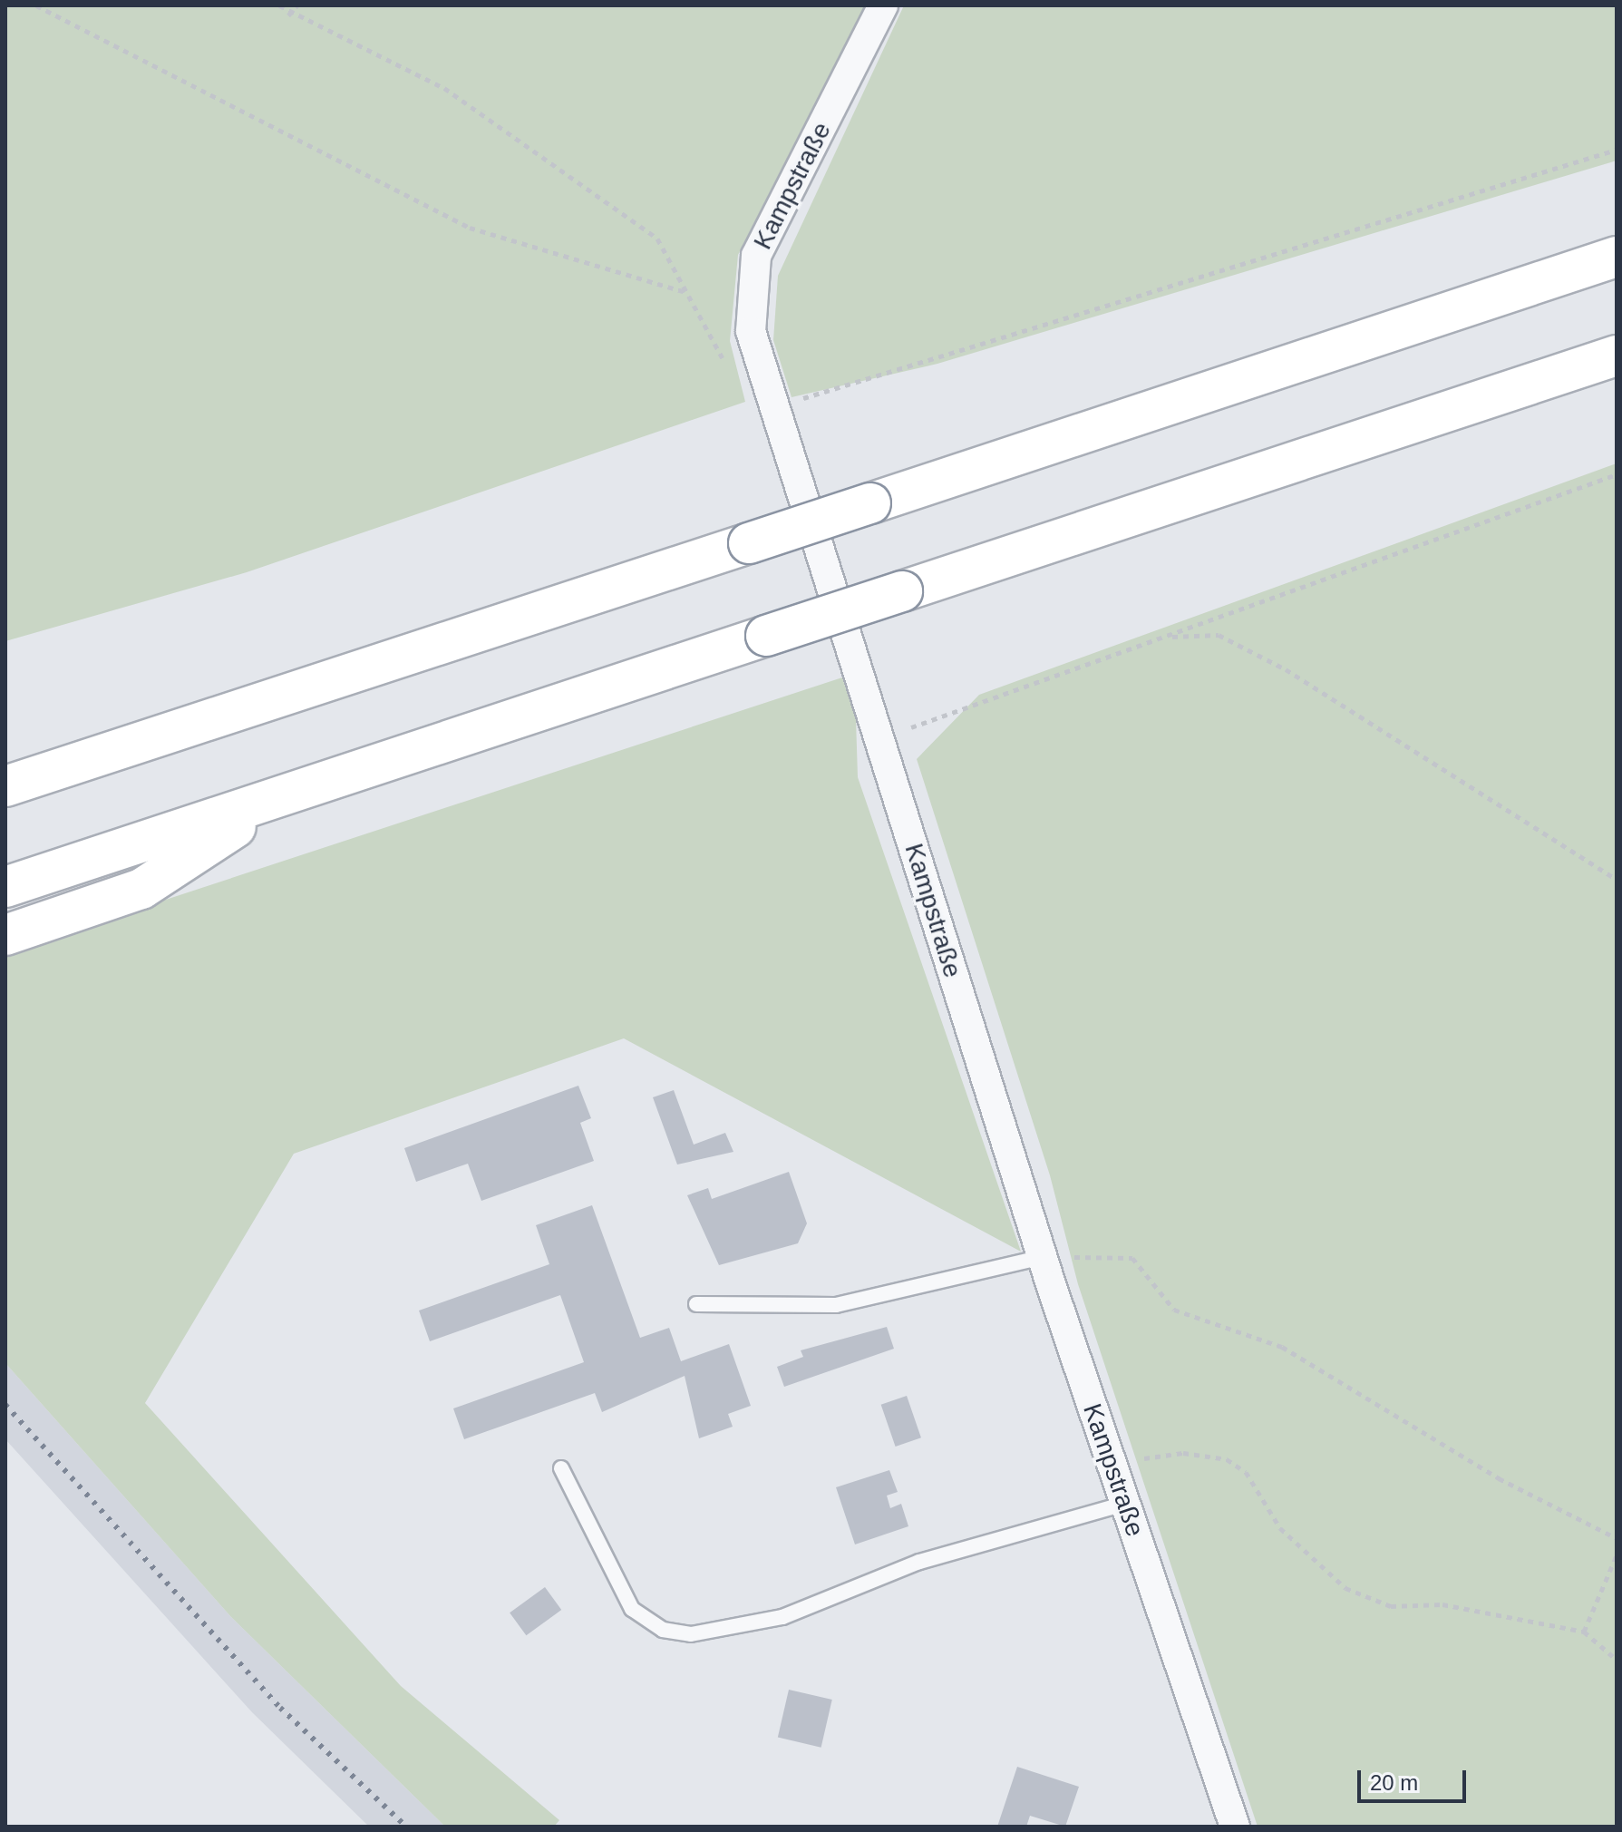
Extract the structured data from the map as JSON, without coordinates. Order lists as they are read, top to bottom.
{
  "streets": {
    "street": ["Kampstraße"]
  },
  "scale_bar": "20 m"
}
